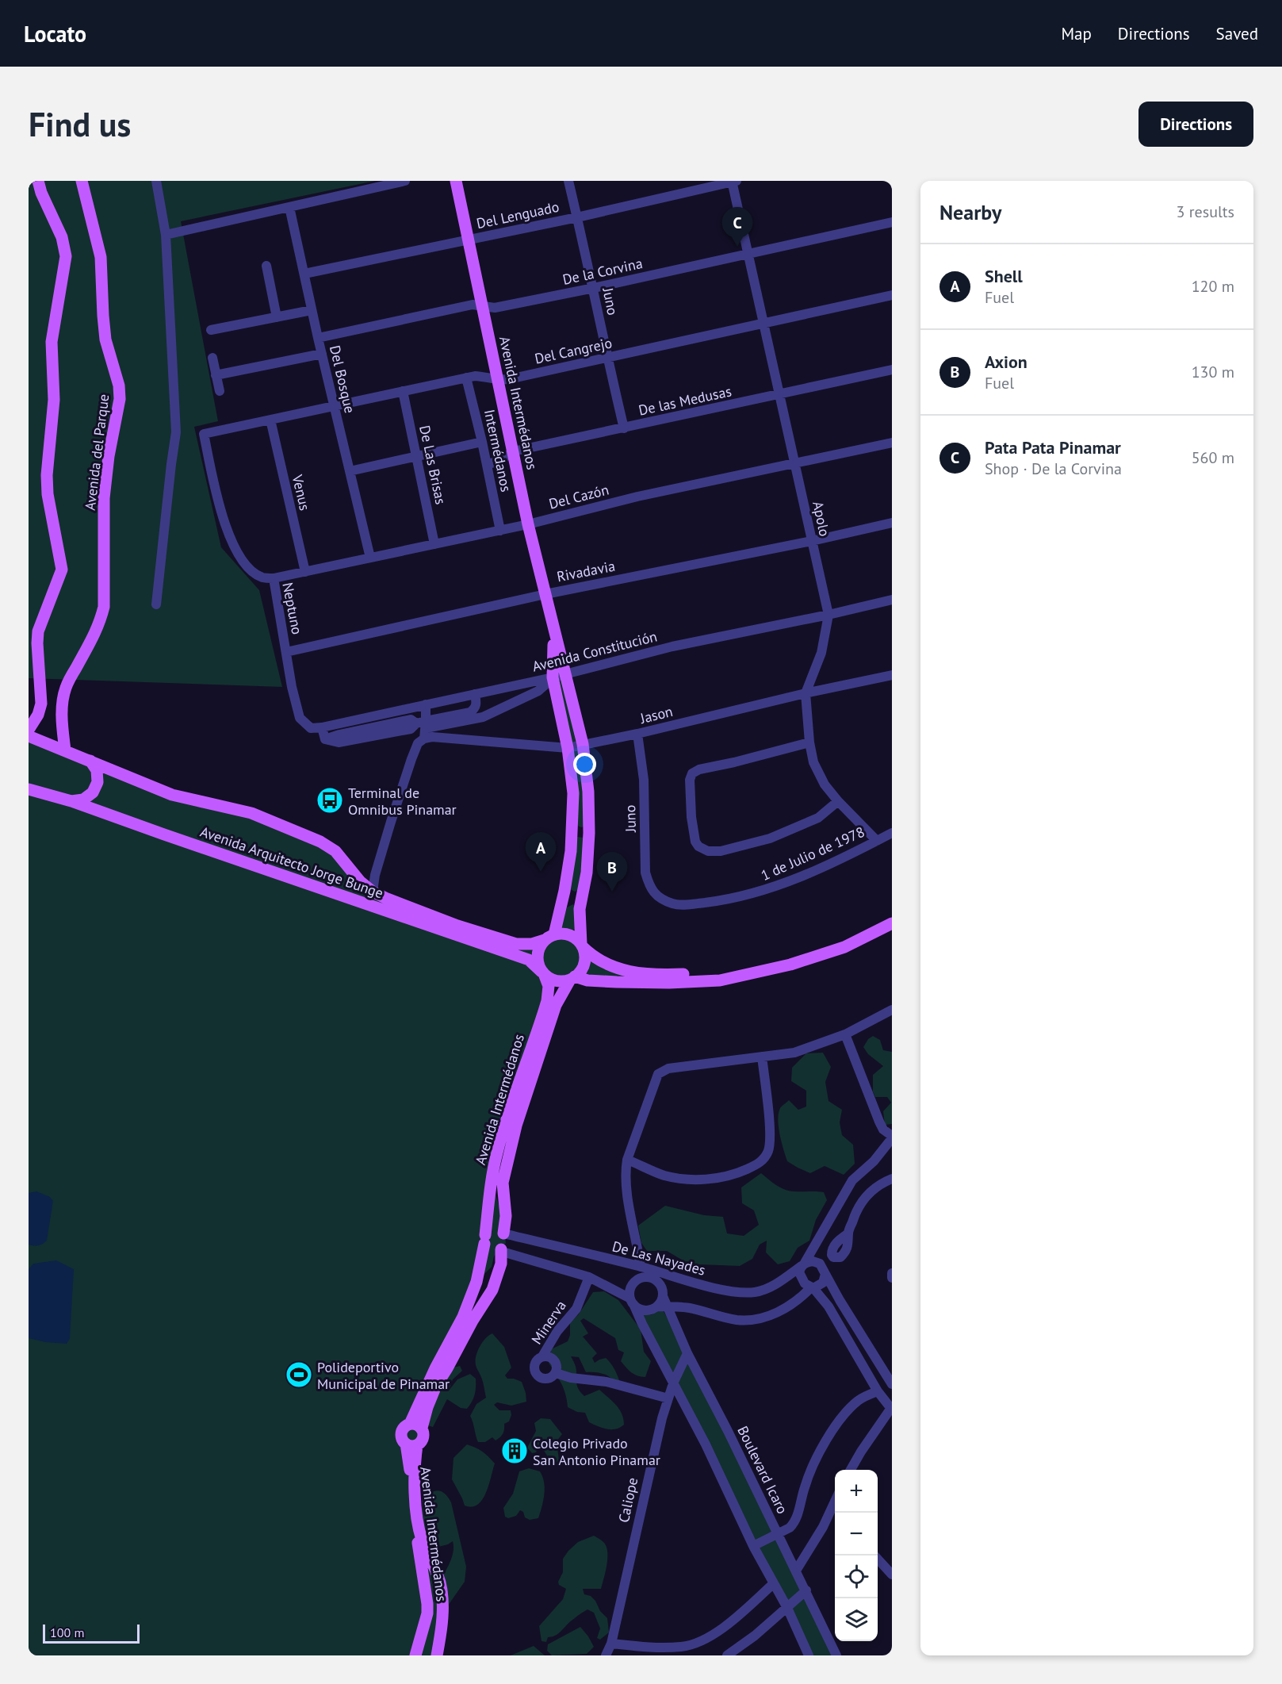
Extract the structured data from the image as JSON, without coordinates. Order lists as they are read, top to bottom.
{
  "streets": {
    "main road": ["Avenida Intermédanos", "Avenida del Parque", "Avenida Arquitecto Jorge Bunge"],
    "street": [
      "Del Lenguado",
      "De la Corvina",
      "Juno",
      "Del Cangrejo",
      "Del Bosque",
      "De las Medusas",
      "Intermédanos",
      "De Las Brisas",
      "Venus",
      "Del Cazón",
      "Apolo",
      "Rivadavia",
      "Neptuno",
      "Avenida Constitución",
      "Jason",
      "1 de Julio de 1978",
      "De Las Nayades",
      "Minerva",
      "Boulevard Icaro",
      "Caliope"
    ]
  },
  "crossings": [
    ["Del Lenguado", "Juno"],
    ["Del Lenguado", "Del Bosque"],
    ["Del Lenguado", "Avenida Intermédanos"],
    ["Del Lenguado", "Apolo"],
    ["De la Corvina", "Juno"],
    ["De la Corvina", "Del Bosque"],
    ["De la Corvina", "Avenida Intermédanos"],
    ["De la Corvina", "Apolo"],
    ["Juno", "Del Cangrejo"],
    ["Juno", "De las Medusas"],
    ["Juno", "Jason"],
    ["Juno", "1 de Julio de 1978"],
    ["Del Cangrejo", "Del Bosque"],
    ["Del Cangrejo", "Avenida Intermédanos"],
    ["Del Cangrejo", "Intermédanos"],
    ["Del Cangrejo", "De Las Brisas"],
    ["Del Cangrejo", "Venus"],
    ["Del Cangrejo", "Apolo"],
    ["Del Cangrejo", "Neptuno"],
    ["Del Bosque", "Del Cazón"],
    ["De las Medusas", "Avenida Intermédanos"],
    ["De las Medusas", "Intermédanos"],
    ["De las Medusas", "Apolo"],
    ["Avenida Intermédanos", "Del Cazón"],
    ["Avenida Intermédanos", "Rivadavia"],
    ["Avenida Intermédanos", "Avenida Constitución"],
    ["Avenida Intermédanos", "Jason"],
    ["Avenida Intermédanos", "Avenida Arquitecto Jorge Bunge"],
    ["Avenida Intermédanos", "De Las Nayades"],
    ["Intermédanos", "Del Cazón"],
    ["Avenida del Parque", "Avenida Arquitecto Jorge Bunge"],
    ["De Las Brisas", "Del Cazón"],
    ["Venus", "Del Cazón"],
    ["Del Cazón", "Apolo"],
    ["Del Cazón", "Neptuno"],
    ["Apolo", "Rivadavia"],
    ["Apolo", "Avenida Constitución"],
    ["Apolo", "Jason"],
    ["Apolo", "1 de Julio de 1978"],
    ["Rivadavia", "Neptuno"],
    ["Neptuno", "Avenida Constitución"],
    ["Boulevard Icaro", "Caliope"]
  ],
  "places": {
    "bus stop": ["Terminal de Omnibus Pinamar"],
    "sports": ["Polideportivo Municipal de Pinamar"],
    "building": ["Colegio Privado San Antonio Pinamar"]
  },
  "scale_bar": "100 m",
  "page": {
    "header": "Locato",
    "nav": ["Map", "Directions", "Saved"],
    "buttons": "Directions",
    "title": "Find us",
    "heading": ["Nearby", "3 results"],
    "pins": ["C", "A", "B"],
    "list": [
      {
        "mark": "A",
        "name": "Shell",
        "note": "Fuel",
        "value": "120 m"
      },
      {
        "mark": "B",
        "name": "Axion",
        "note": "Fuel",
        "value": "130 m"
      },
      {
        "mark": "C",
        "name": "Pata Pata Pinamar",
        "note": "Shop · De la Corvina",
        "value": "560 m"
      }
    ],
    "map_buttons": ["+", "−"],
    "scale": "100 m"
  }
}
